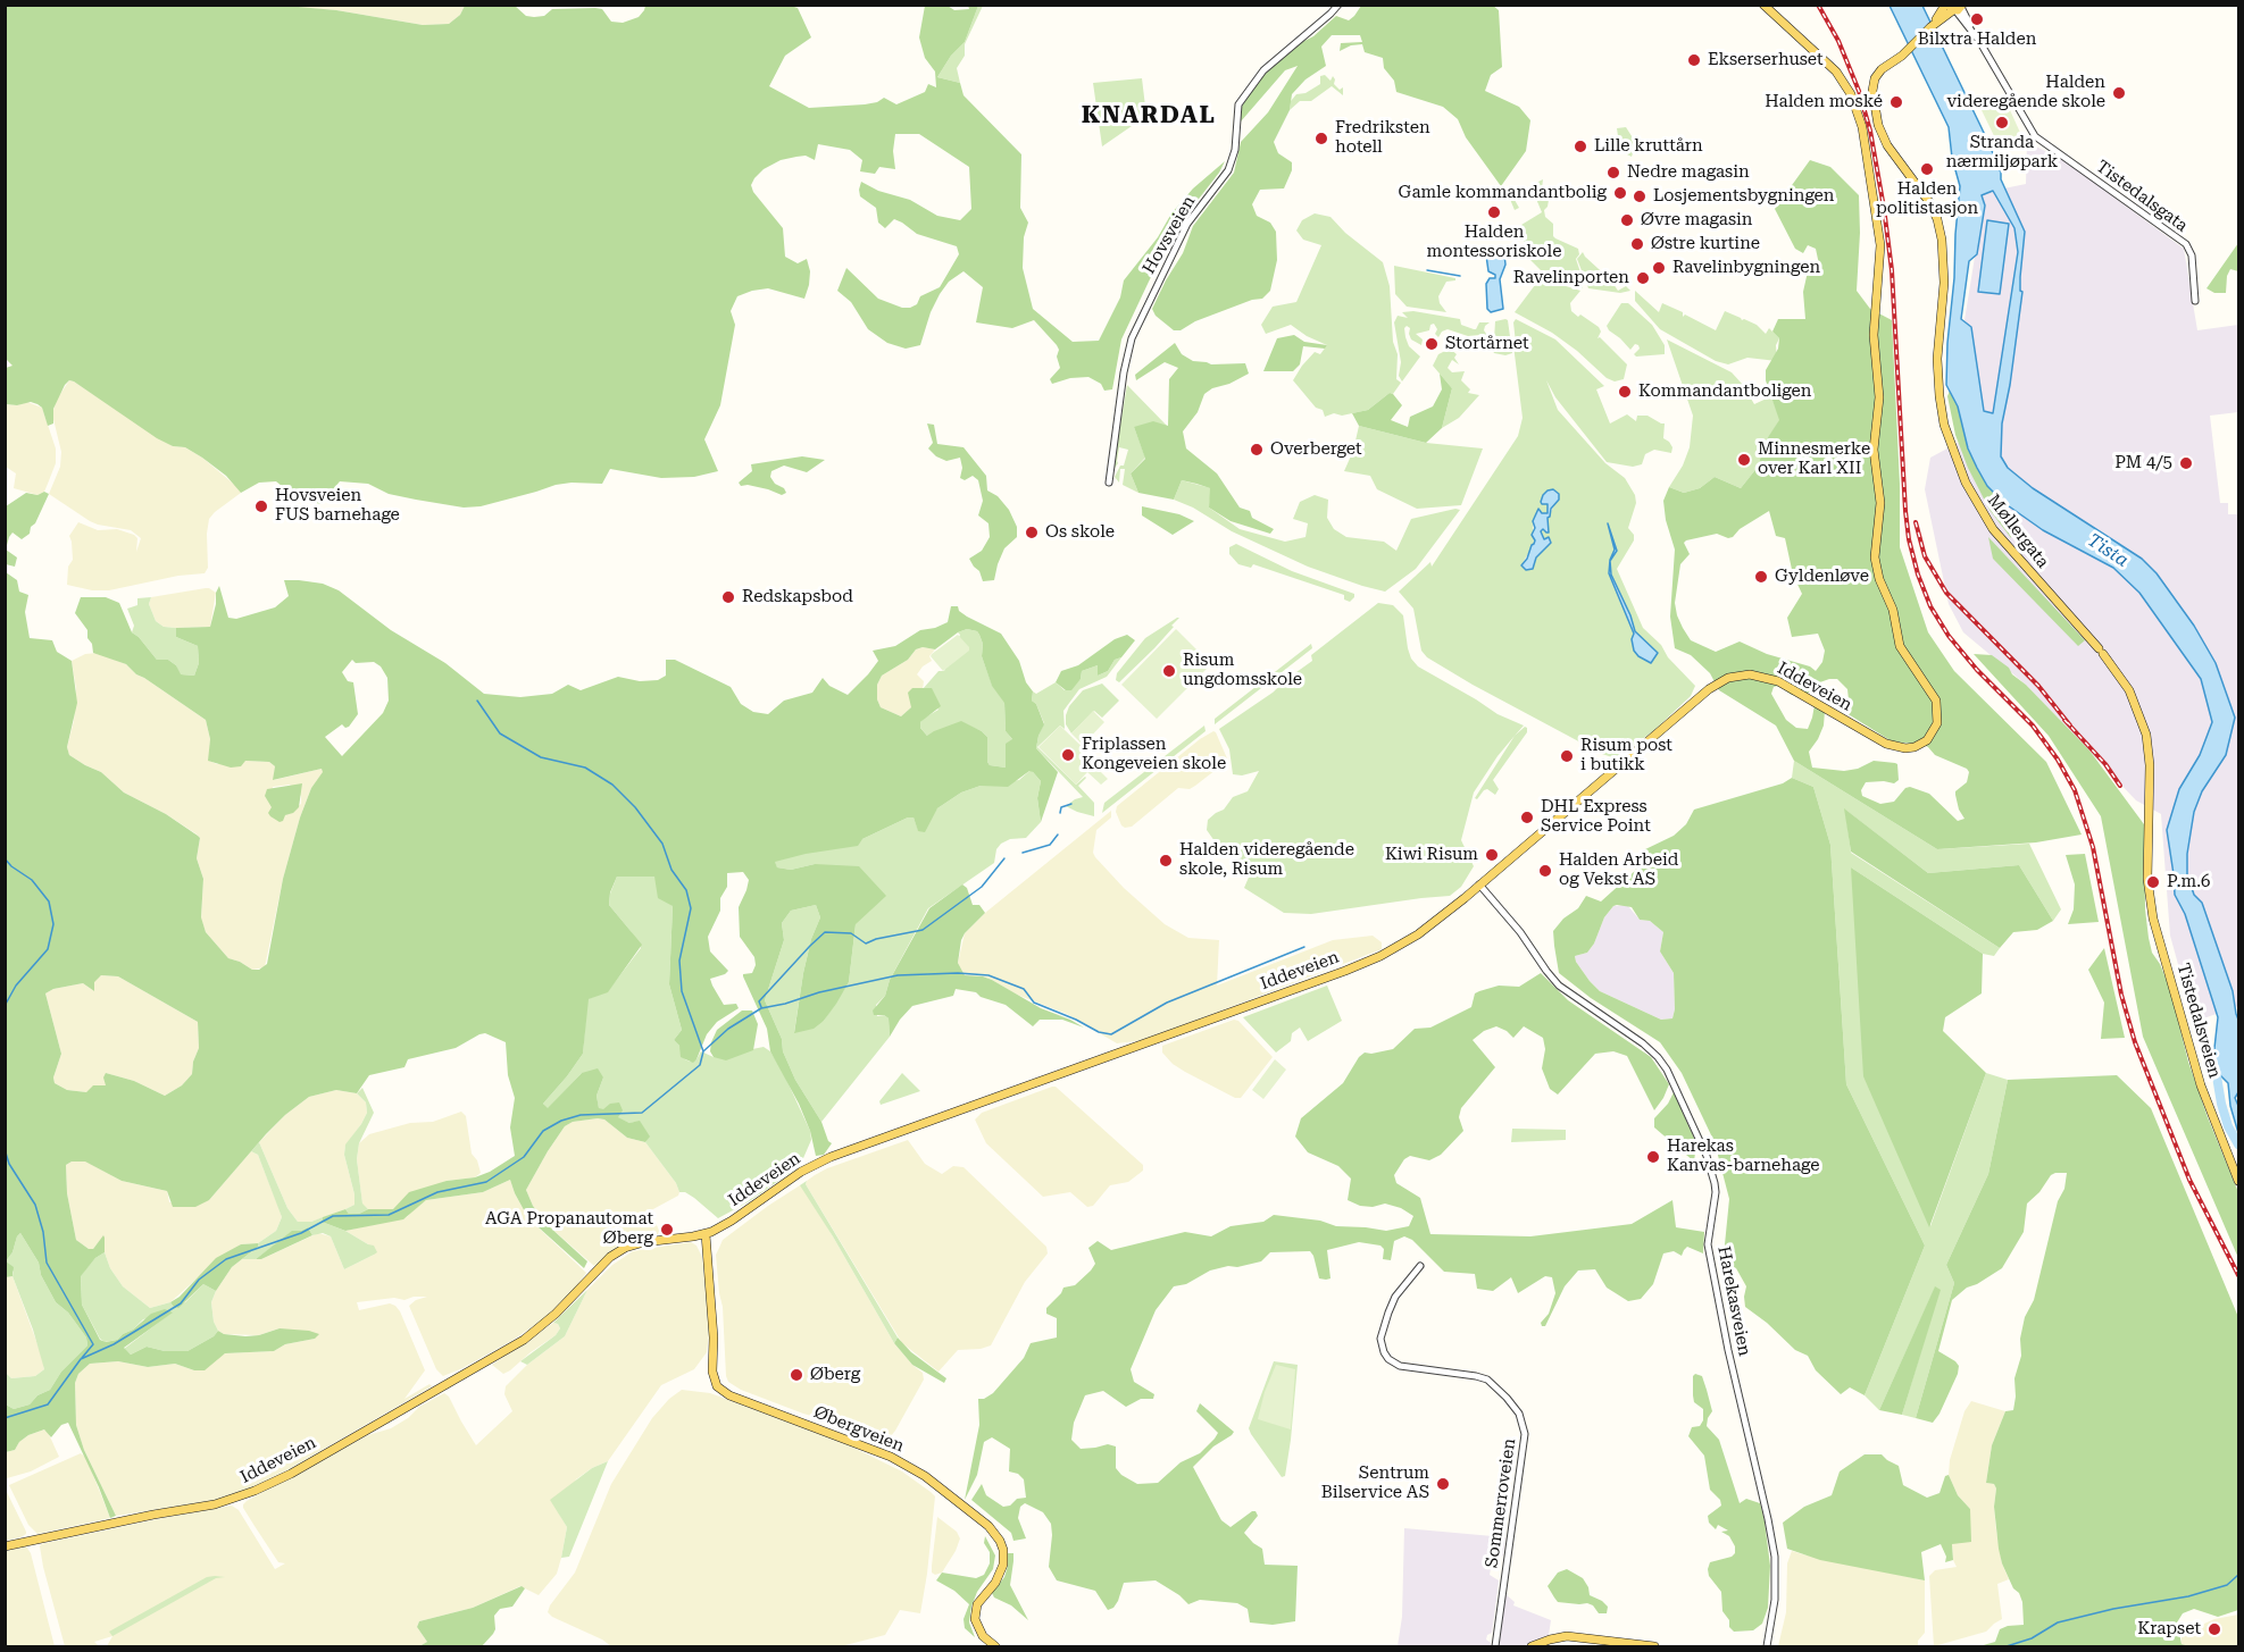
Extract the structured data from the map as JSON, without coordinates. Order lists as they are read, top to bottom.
{
  "streets": {
    "main road": [
      "Møllergata",
      "Iddeveien",
      "Tistedalsveien",
      "Øbergveien"
    ],
    "street": [
      "Tistedalsgata",
      "Hovsveien",
      "Harekasveien",
      "Sommerroveien"
    ]
  },
  "crossings": [
    ["Tistedalsgata", "Møllergata"],
    ["Møllergata", "Tistedalsveien"],
    ["Iddeveien", "Harekasveien"],
    ["Iddeveien", "Øbergveien"]
  ],
  "districts": ["KNARDAL"],
  "water": ["Tista"],
  "places": [
    "Bilxtra Halden",
    "Ekserserhuset",
    "Halden videregående skole",
    "Halden moské",
    "Stranda nærmiljøpark",
    "Fredriksten hotell",
    "Lille kruttårn",
    "Halden politistasjon",
    "Nedre magasin",
    "Gamle kommandantbolig",
    "Losjementsbygningen",
    "Halden montessoriskole",
    "Øvre magasin",
    "Østre kurtine",
    "Ravelinbygningen",
    "Ravelinporten",
    "Stortårnet",
    "Kommandantboligen",
    "Overberget",
    "Minnesmerke over Karl XII",
    "PM 4/5",
    "Hovsveien FUS barnehage",
    "Os skole",
    "Gyldenløve",
    "Redskapsbod",
    "Risum ungdomsskole",
    "Friplassen Kongeveien skole",
    "Risum post i butikk",
    "DHL Express Service Point",
    "Kiwi Risum",
    "Halden videregående skole, Risum",
    "Halden Arbeid og Vekst AS",
    "P.m.6",
    "Harekas Kanvas-barnehage",
    "AGA Propanautomat Øberg",
    "Øberg",
    "Sentrum Bilservice AS",
    "Krapset"
  ]
}
